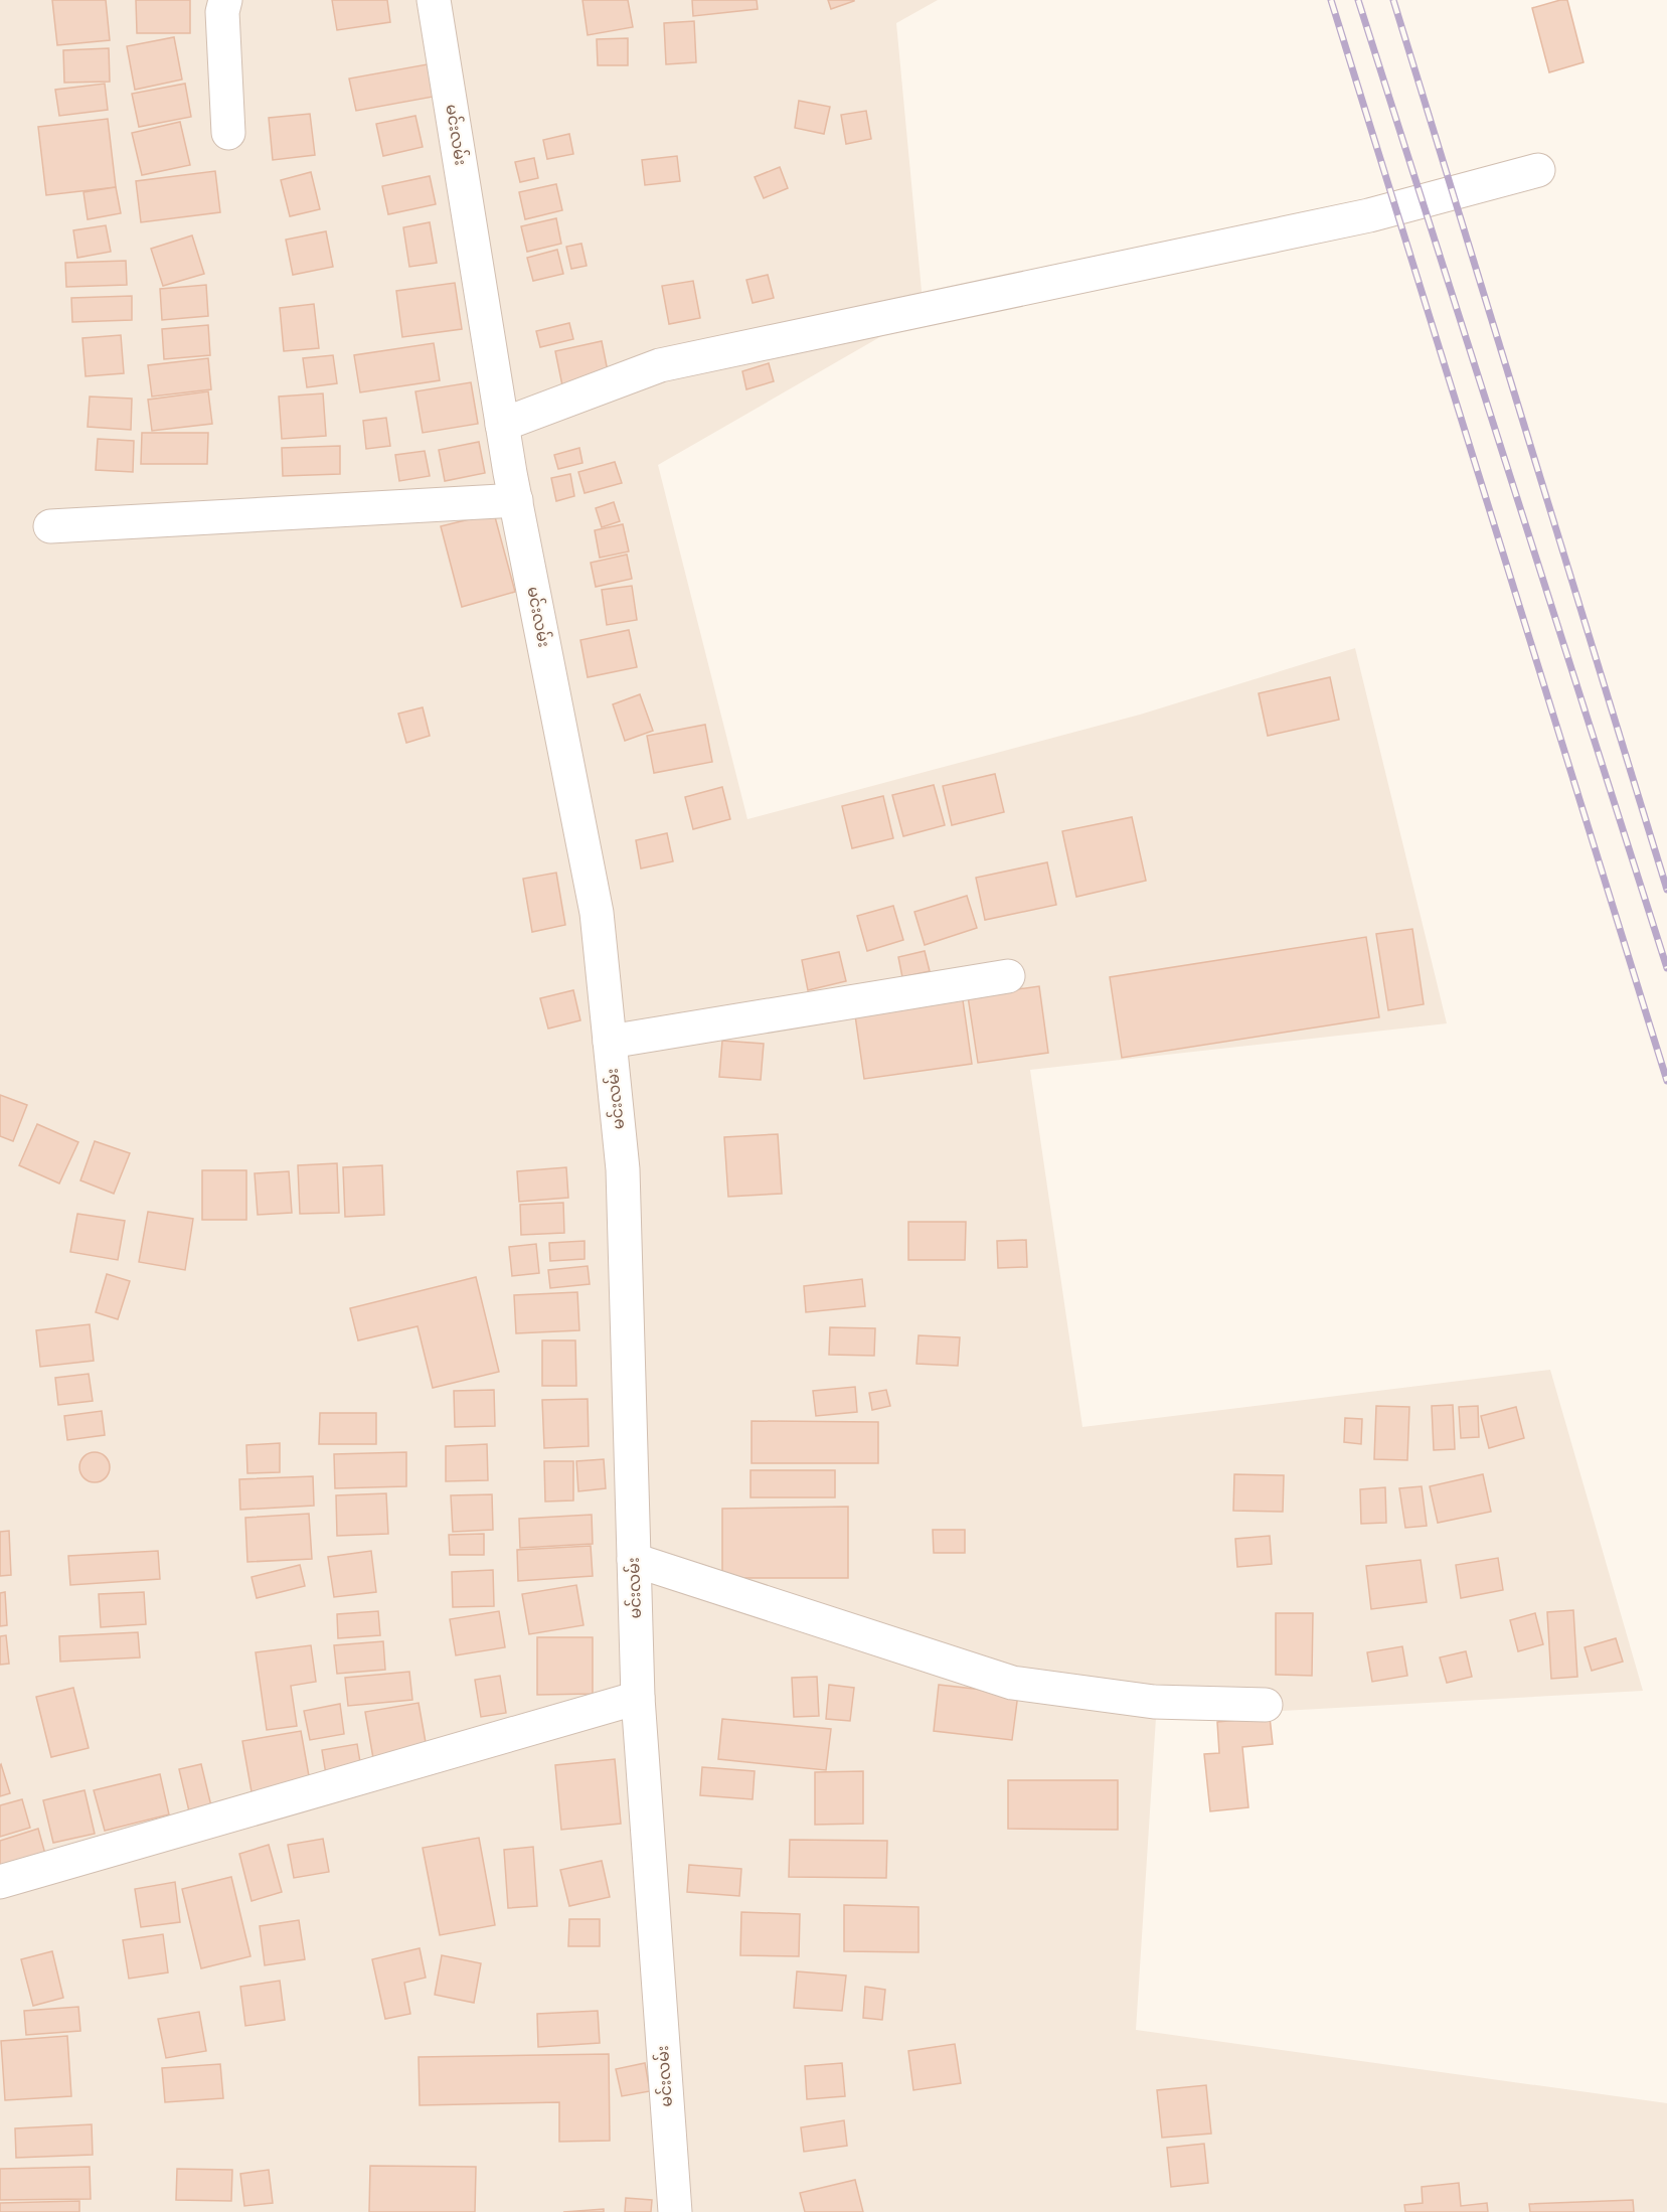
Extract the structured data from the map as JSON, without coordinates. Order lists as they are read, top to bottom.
{
  "streets": {
    "street": ["မင်းလမ်း"]
  }
}
